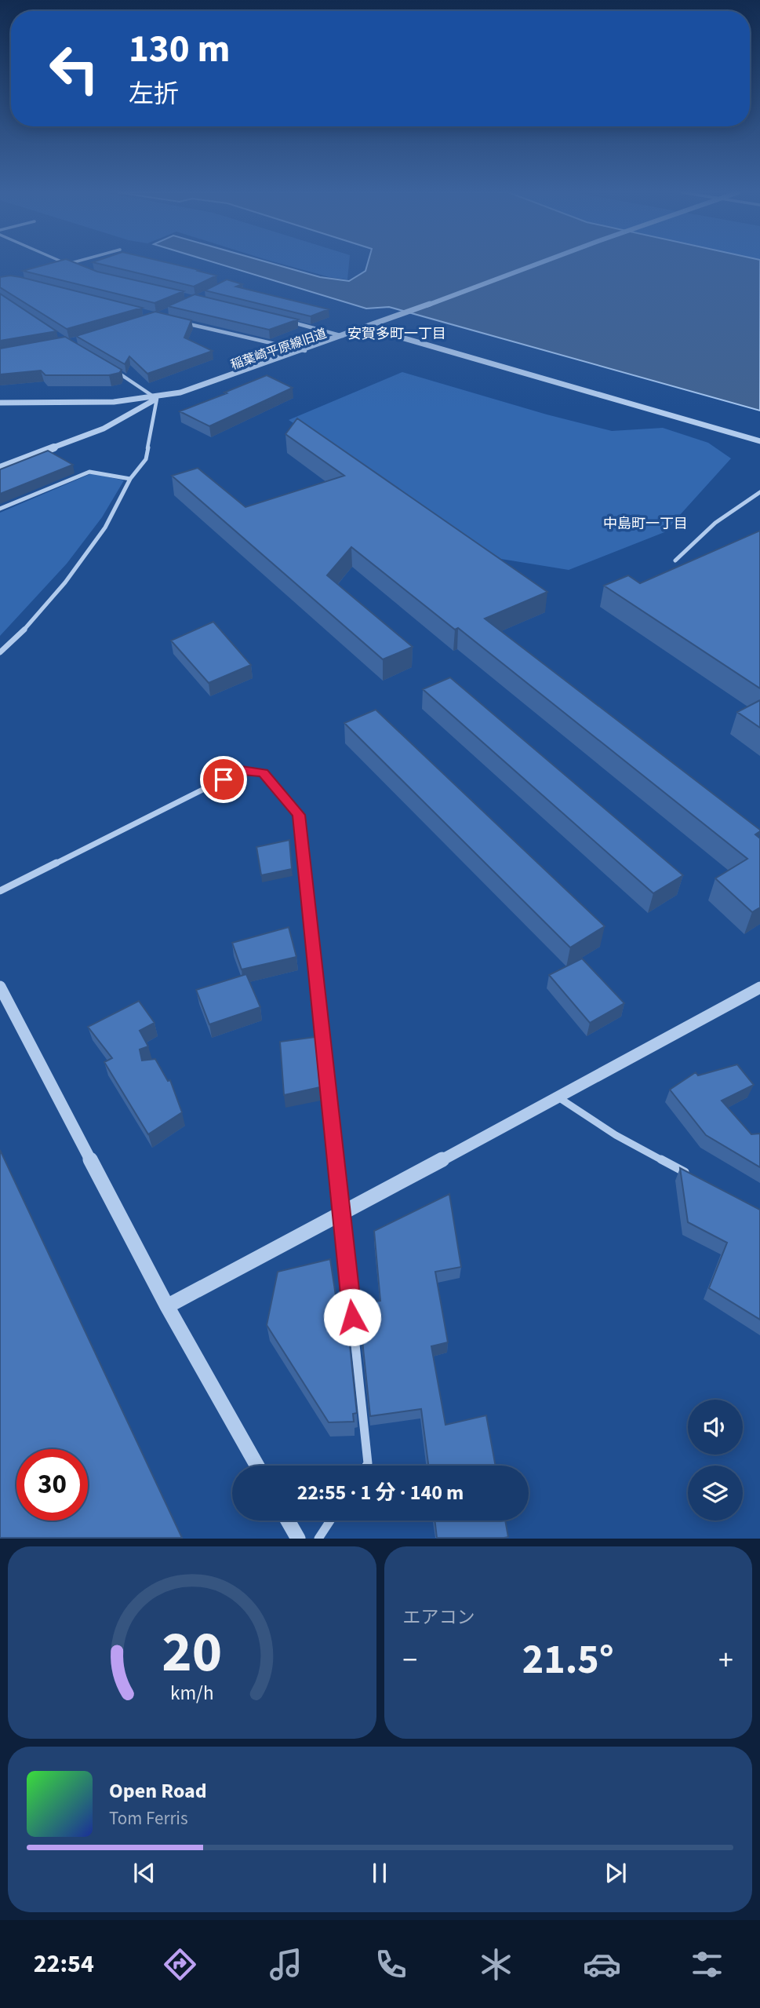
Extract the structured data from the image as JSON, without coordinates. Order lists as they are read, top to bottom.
{
  "streets": {
    "street": ["稲葉崎平原線旧道"]
  },
  "districts": ["安賀多町一丁目", "中島町一丁目"],
  "page": {
    "turn": ["130 m", "左折"],
    "limit": "30",
    "trip": "22:55 · 1 分 · 140 m",
    "tile": "エアコン",
    "heat": ["−", "21.5°", "+"],
    "song": ["Open Road", "Tom Ferris"],
    "tabs": "22:54",
    "gauge": ["20", "km/h"]
  }
}
